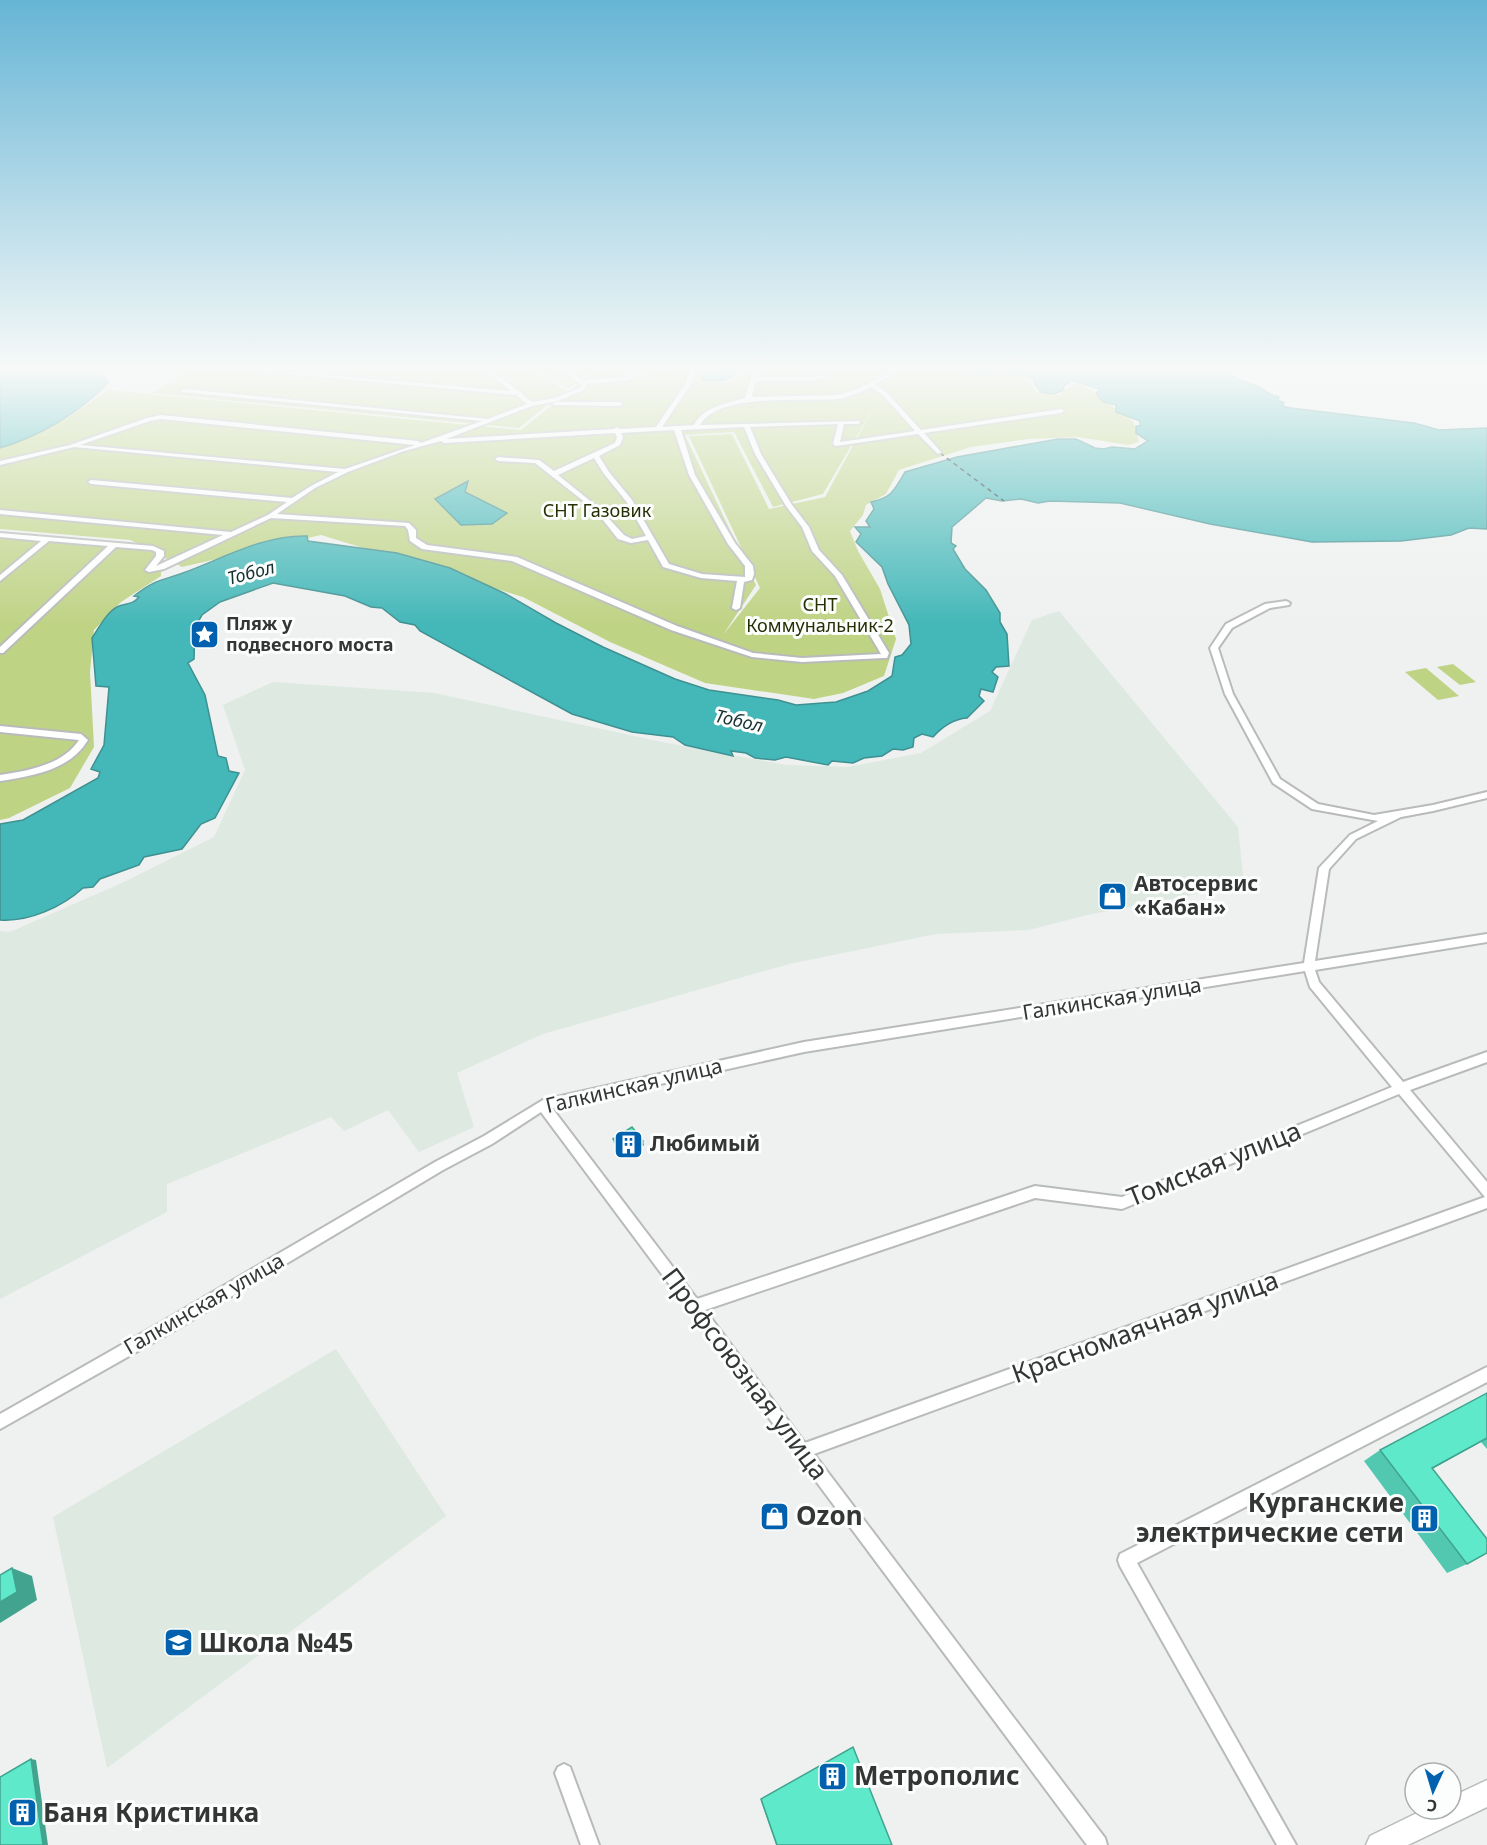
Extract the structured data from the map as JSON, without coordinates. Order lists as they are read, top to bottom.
{
  "streets": {
    "street": [
      "Галкинская улица",
      "Томская улица",
      "Красномаячная улица",
      "Профсоюзная улица"
    ]
  },
  "crossings": [
    ["Галкинская улица", "Профсоюзная улица"],
    ["Томская улица", "Профсоюзная улица"],
    ["Красномаячная улица", "Профсоюзная улица"]
  ],
  "water": ["Тобол"],
  "parks": ["СНТ Газовик", "СНТ Коммунальник-2"],
  "places": {
    "place": ["Пляж у подвесного моста"],
    "shop": ["Автосервис «Кабан»", "Ozon"],
    "building": [
      "Любимый",
      "Курганские электрические сети",
      "Метрополис",
      "Баня Кристинка"
    ],
    "school or university": ["Школа №45"]
  },
  "north": "bottom"
}
